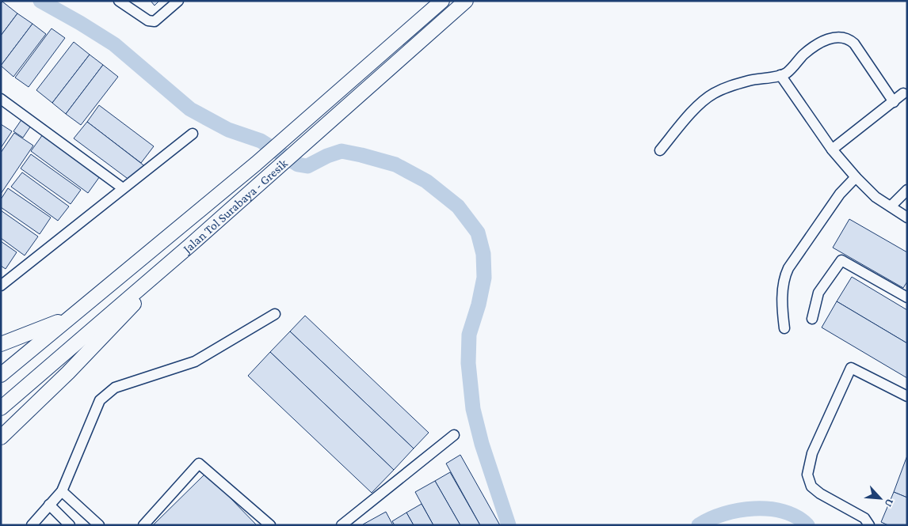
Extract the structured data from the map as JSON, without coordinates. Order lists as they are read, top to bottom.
{
  "streets": {
    "highway": ["Jalan Tol Surabaya - Gresik"]
  },
  "north": "bottom right"
}
